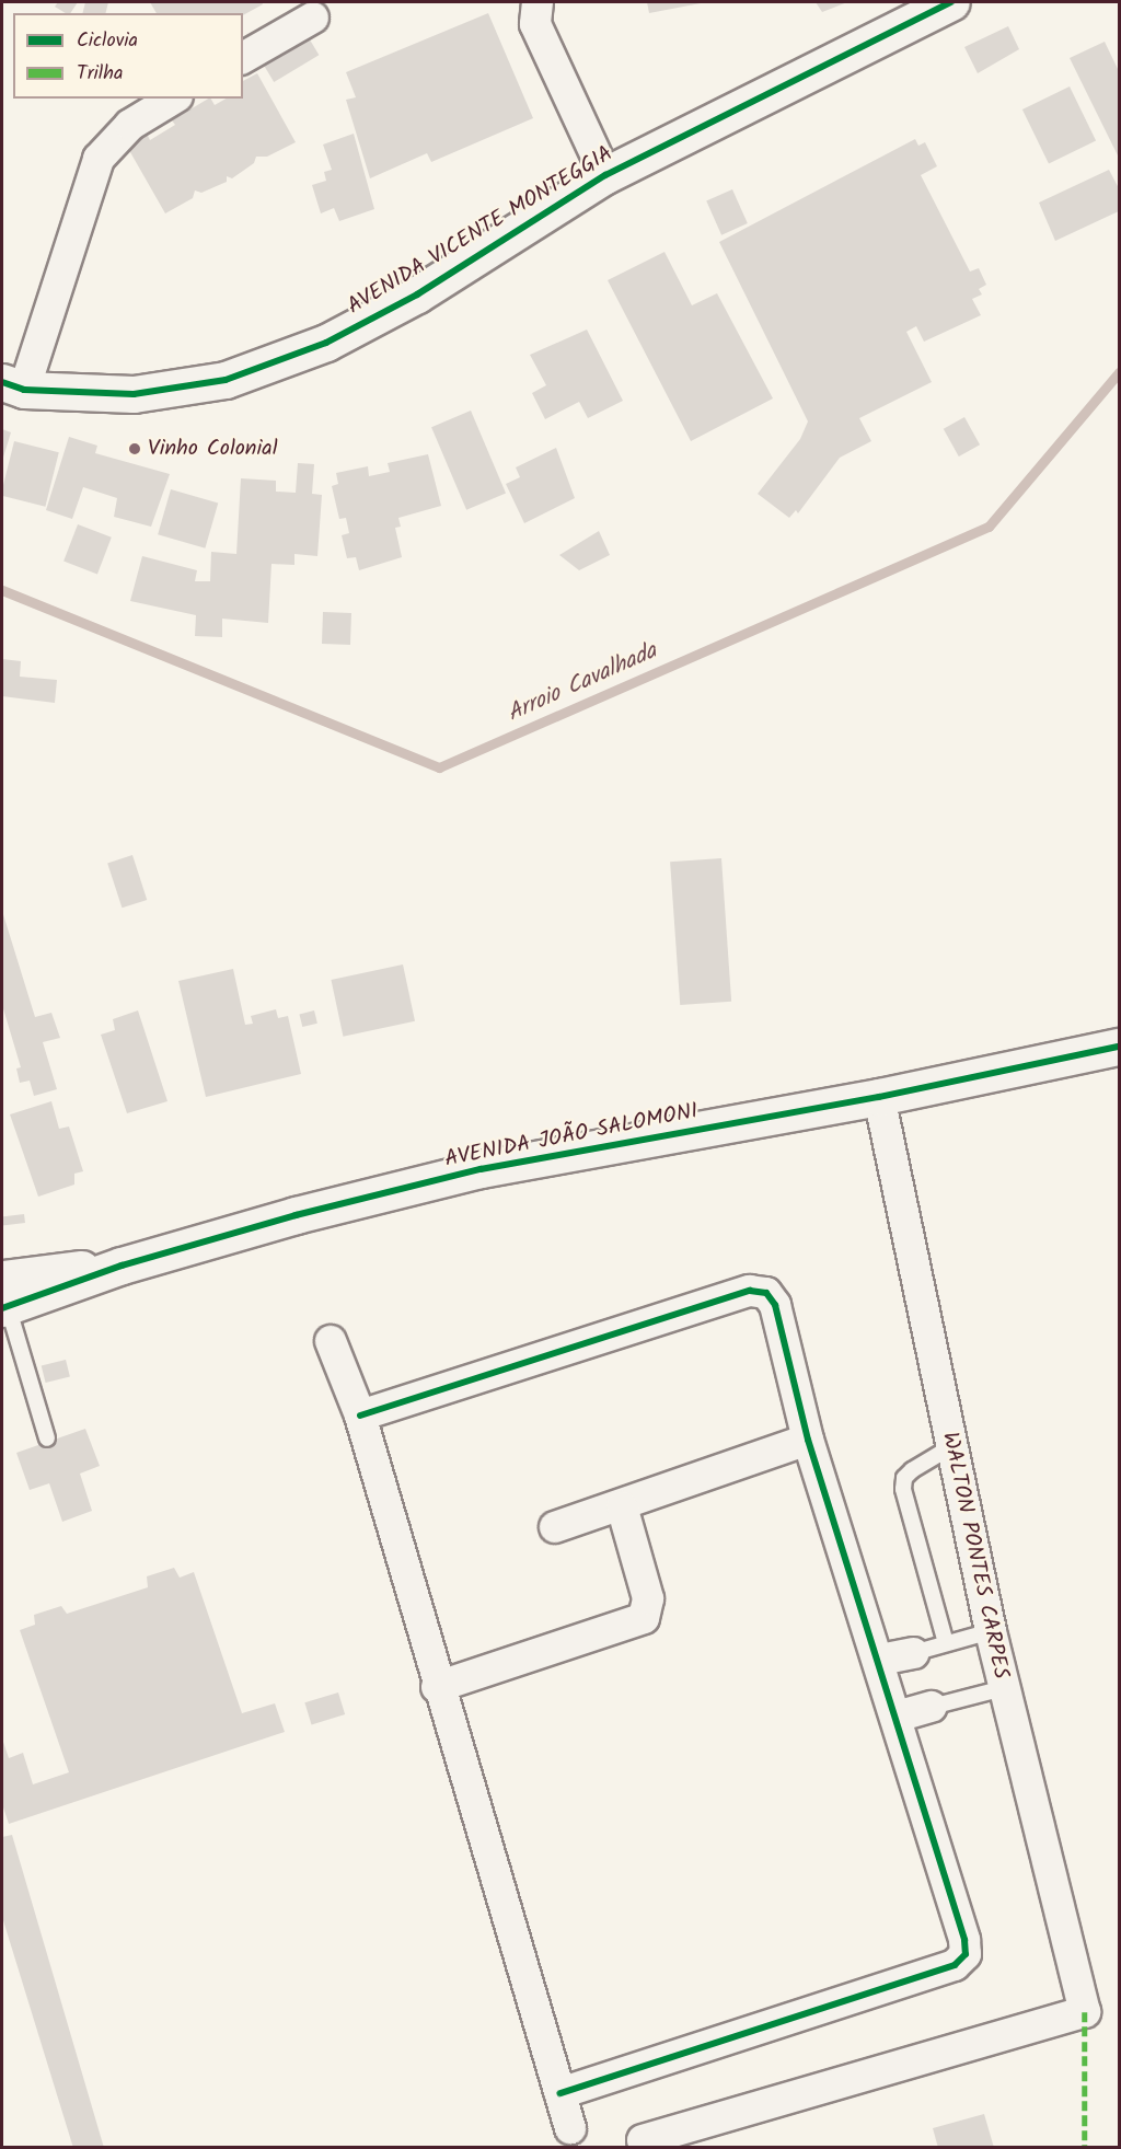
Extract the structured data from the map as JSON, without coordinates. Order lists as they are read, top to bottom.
{
  "streets": {
    "main road": ["AVENIDA VICENTE MONTEGGIA", "AVENIDA JOÃO SALOMONI"],
    "street": ["WALTON PONTES CARPES"]
  },
  "crossings": [
    ["AVENIDA JOÃO SALOMONI", "WALTON PONTES CARPES"]
  ],
  "water": ["Arroio Cavalhada"],
  "places": ["Vinho Colonial"],
  "legend": ["Ciclovia", "Trilha"]
}
